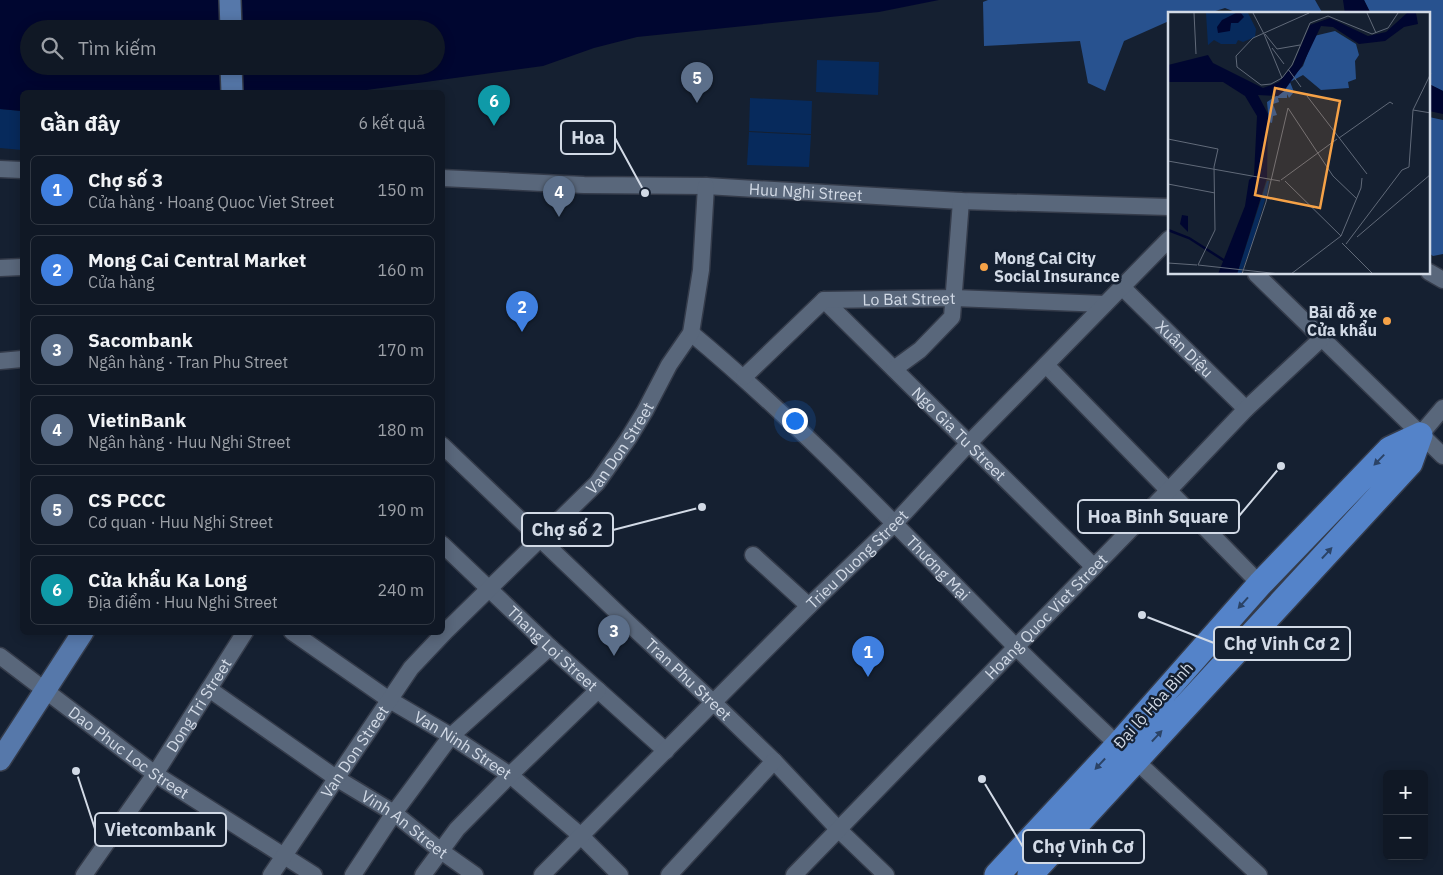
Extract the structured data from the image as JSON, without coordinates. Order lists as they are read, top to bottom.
{
  "streets": {
    "highway": ["Đại lộ Hòa Bình"],
    "street": [
      "Huu Nghi Street",
      "Lo Bat Street",
      "Xuân Diệu",
      "Ngo Gia Tu Street",
      "Van Don Street",
      "Trieu Duong Street",
      "Thương Mại",
      "Hoang Quoc Viet Street",
      "Thang Loi Street",
      "Tran Phu Street",
      "Dong Tri Street",
      "Van Ninh Street",
      "Dao Phuc Loc Street",
      "Vinh An Street"
    ]
  },
  "crossings": [
    ["Huu Nghi Street", "Van Don Street"],
    ["Lo Bat Street", "Ngo Gia Tu Street"],
    ["Lo Bat Street", "Trieu Duong Street"],
    ["Xuân Diệu", "Trieu Duong Street"],
    ["Xuân Diệu", "Hoang Quoc Viet Street"],
    ["Ngo Gia Tu Street", "Trieu Duong Street"],
    ["Ngo Gia Tu Street", "Hoang Quoc Viet Street"],
    ["Van Don Street", "Thương Mại"],
    ["Van Don Street", "Thang Loi Street"],
    ["Van Don Street", "Tran Phu Street"],
    ["Van Don Street", "Van Ninh Street"],
    ["Van Don Street", "Dao Phuc Loc Street"],
    ["Van Don Street", "Vinh An Street"],
    ["Trieu Duong Street", "Thương Mại"],
    ["Trieu Duong Street", "Thang Loi Street"],
    ["Trieu Duong Street", "Tran Phu Street"],
    ["Trieu Duong Street", "Van Ninh Street"],
    ["Thương Mại", "Hoang Quoc Viet Street"],
    ["Thương Mại", "Đại lộ Hòa Bình"],
    ["Hoang Quoc Viet Street", "Tran Phu Street"],
    ["Dong Tri Street", "Dao Phuc Loc Street"],
    ["Dong Tri Street", "Vinh An Street"]
  ],
  "places": [
    "Hoa",
    "Mong Cai City Social Insurance",
    "Bãi đỗ xe Cửa khẩu",
    "Hoa Binh Square",
    "Chợ số 2",
    "Chợ Vinh Cơ 2",
    "Vietcombank",
    "Chợ Vinh Cơ"
  ],
  "page": {
    "search": "Tìm kiếm",
    "pins": [
      "5",
      "6",
      "4",
      "2",
      "3",
      "1"
    ],
    "heading": ["Gần đây", "6 kết quả"],
    "list": [
      {
        "mark": "1",
        "name": "Chợ số 3",
        "note": "Cửa hàng · Hoang Quoc Viet Street",
        "value": "150 m"
      },
      {
        "mark": "2",
        "name": "Mong Cai Central Market",
        "note": "Cửa hàng",
        "value": "160 m"
      },
      {
        "mark": "3",
        "name": "Sacombank",
        "note": "Ngân hàng · Tran Phu Street",
        "value": "170 m"
      },
      {
        "mark": "4",
        "name": "VietinBank",
        "note": "Ngân hàng · Huu Nghi Street",
        "value": "180 m"
      },
      {
        "mark": "5",
        "name": "CS PCCC",
        "note": "Cơ quan · Huu Nghi Street",
        "value": "190 m"
      },
      {
        "mark": "6",
        "name": "Cửa khẩu Ka Long",
        "note": "Địa điểm · Huu Nghi Street",
        "value": "240 m"
      }
    ],
    "map_buttons": ["+", "−"]
  }
}
